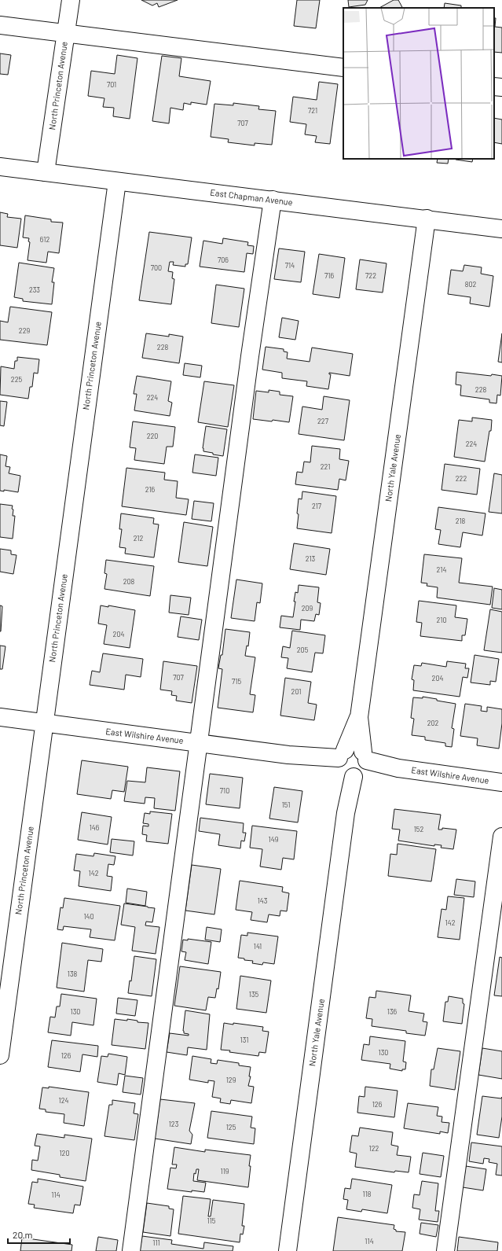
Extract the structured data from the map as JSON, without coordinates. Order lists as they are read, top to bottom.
{
  "streets": {
    "street": [
      "North Princeton Avenue",
      "East Chapman Avenue",
      "North Yale Avenue",
      "East Wilshire Avenue"
    ]
  },
  "crossings": [
    ["North Princeton Avenue", "East Chapman Avenue"],
    ["North Princeton Avenue", "East Wilshire Avenue"],
    ["East Chapman Avenue", "North Yale Avenue"],
    ["North Yale Avenue", "East Wilshire Avenue"]
  ],
  "house_numbers": [
    "701",
    "721",
    "707",
    "612",
    "706",
    "714",
    "700",
    "716",
    "722",
    "802",
    "233",
    "229",
    "228",
    "225",
    "228",
    "224",
    "227",
    "220",
    "224",
    "221",
    "222",
    "216",
    "217",
    "218",
    "212",
    "213",
    "214",
    "208",
    "209",
    "210",
    "204",
    "205",
    "707",
    "204",
    "715",
    "201",
    "202",
    "710",
    "151",
    "146",
    "152",
    "149",
    "142",
    "143",
    "140",
    "142",
    "141",
    "138",
    "135",
    "130",
    "136",
    "131",
    "130",
    "126",
    "129",
    "124",
    "126",
    "123",
    "125",
    "122",
    "120",
    "119",
    "118",
    "114",
    "115",
    "114",
    "111"
  ],
  "scale_bar": "20 m"
}
